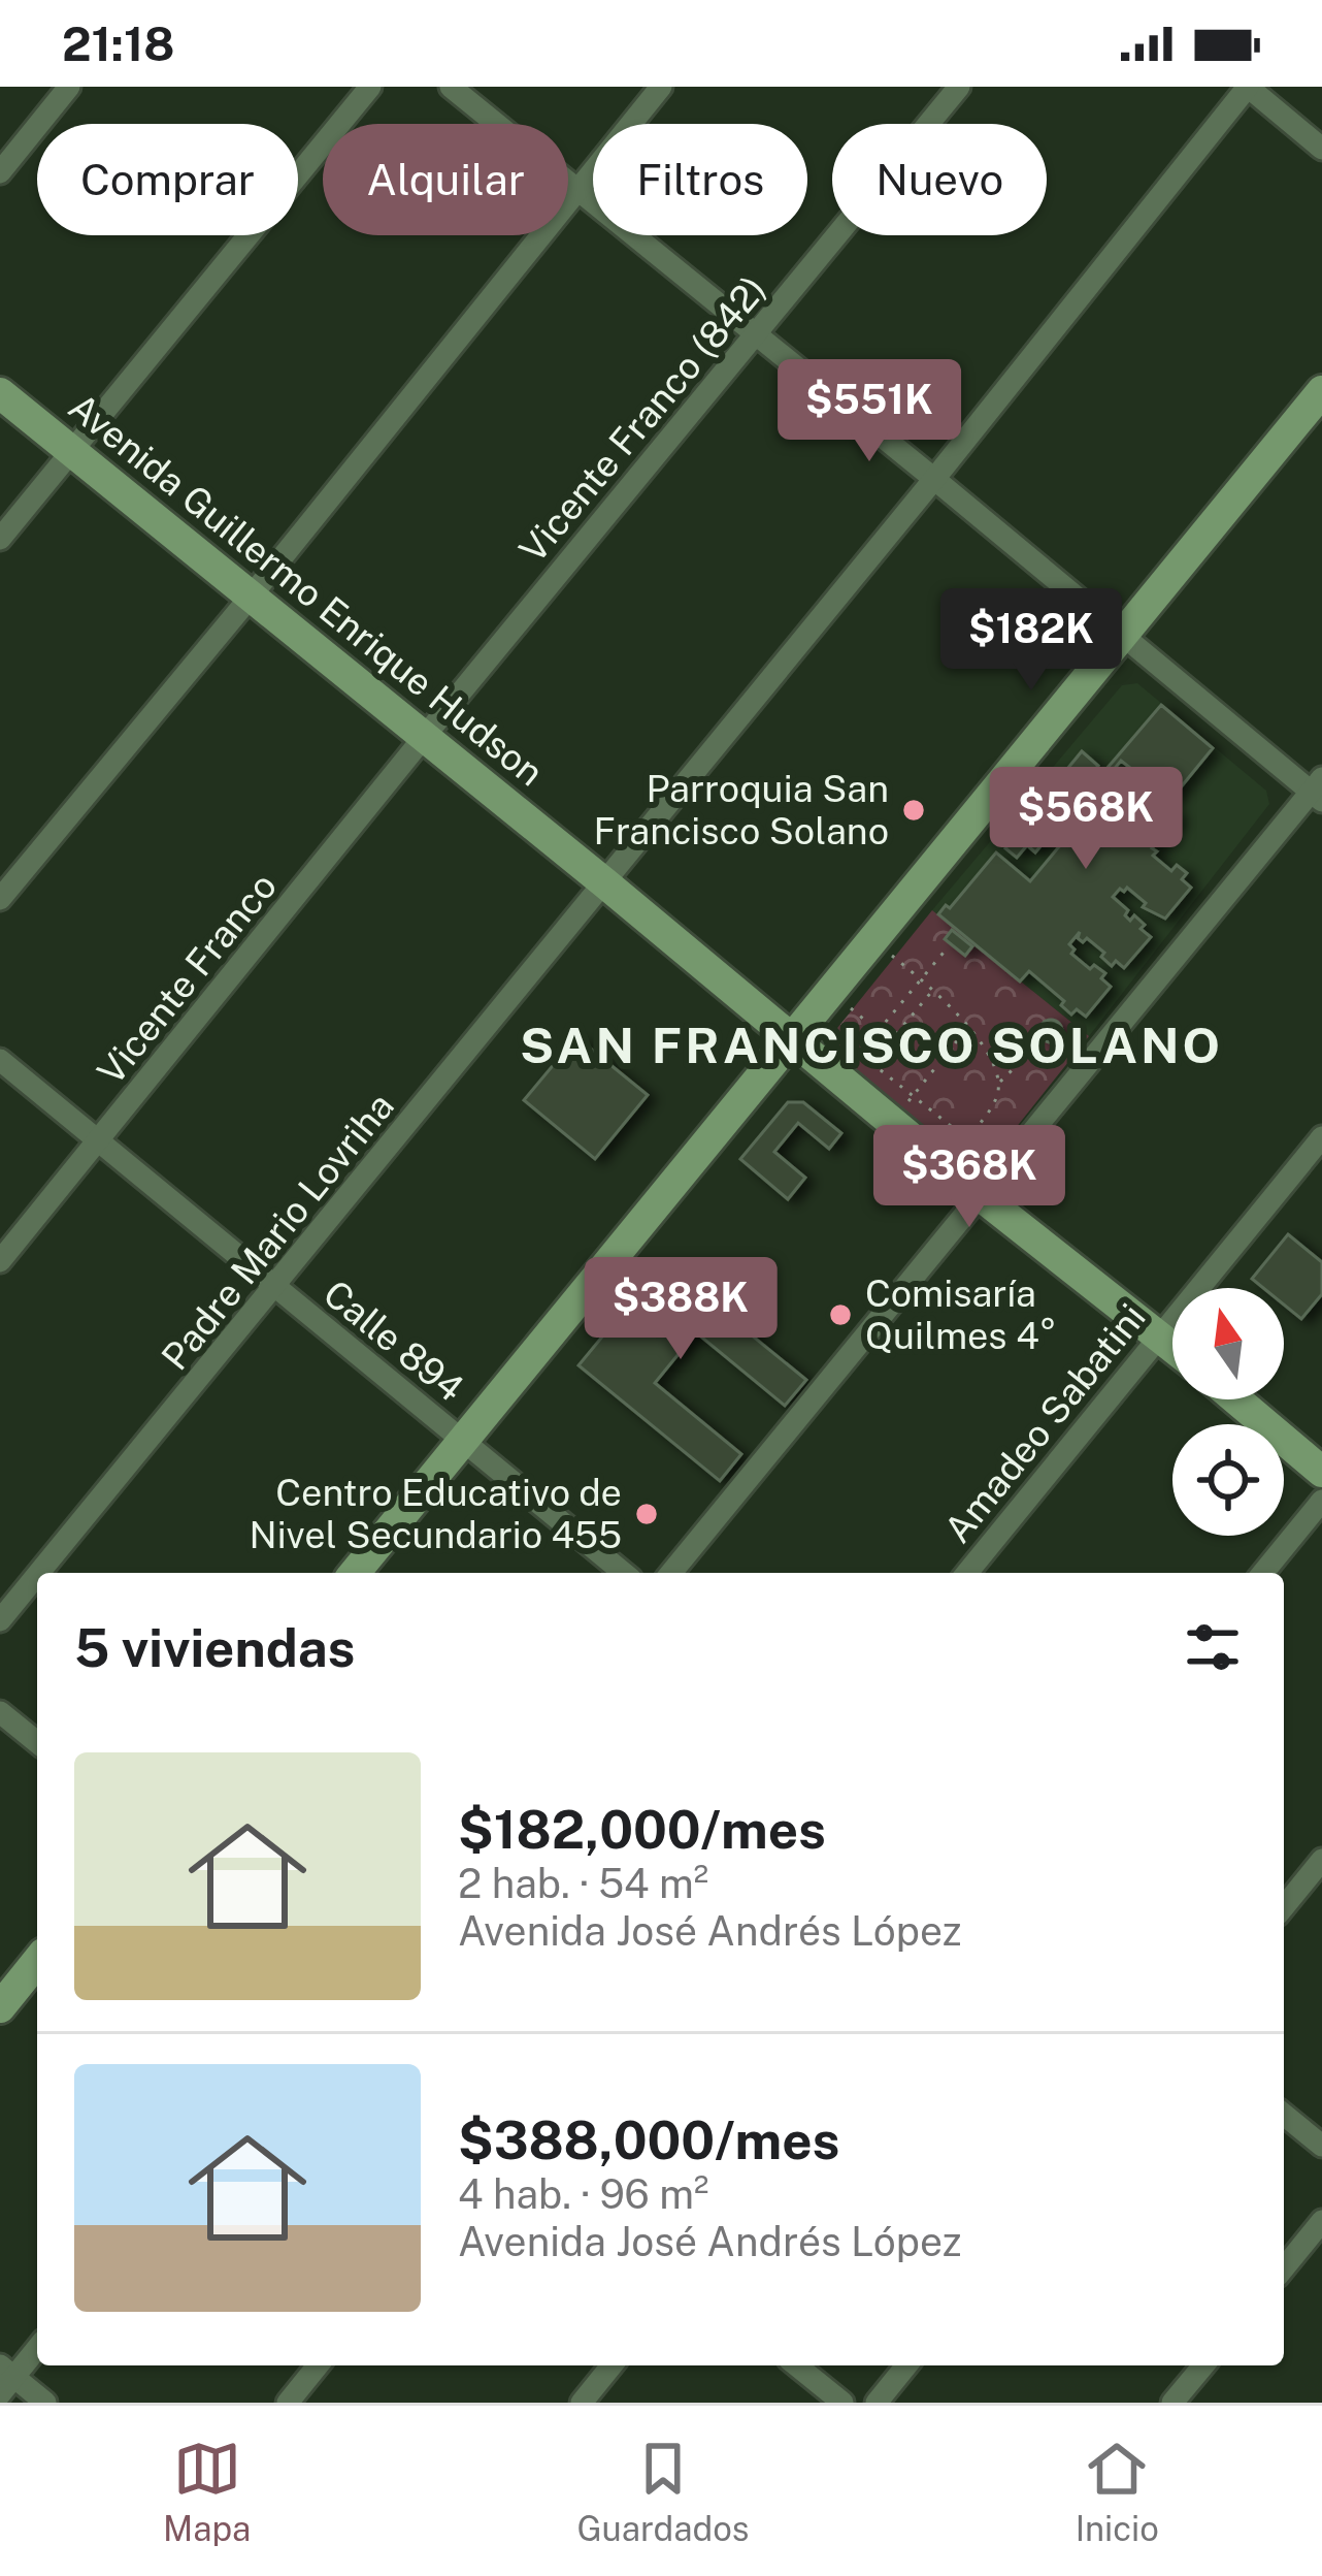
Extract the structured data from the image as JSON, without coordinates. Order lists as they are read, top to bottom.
{
  "streets": {
    "street": [
      "Vicente Franco (842)",
      "Avenida Guillermo Enrique Hudson",
      "Vicente Franco",
      "Padre Mario Lovriha",
      "Calle 894",
      "Amadeo Sabatini"
    ]
  },
  "crossings": [
    ["Vicente Franco (842)", "Avenida Guillermo Enrique Hudson"],
    ["Vicente Franco (842)", "Vicente Franco"],
    ["Avenida Guillermo Enrique Hudson", "Vicente Franco"],
    ["Avenida Guillermo Enrique Hudson", "Padre Mario Lovriha"],
    ["Avenida Guillermo Enrique Hudson", "Amadeo Sabatini"],
    ["Vicente Franco", "Calle 894"],
    ["Padre Mario Lovriha", "Calle 894"]
  ],
  "districts": ["SAN FRANCISCO SOLANO"],
  "places": ["Parroquia San Francisco Solano", "Comisaría Quilmes 4°", "Centro Educativo de Nivel Secundario 455"],
  "north": "top",
  "page": {
    "status": "21:18",
    "chip": [
      "Comprar",
      "Alquilar",
      "Filtros",
      "Nuevo"
    ],
    "price": [
      "$551K",
      "$182K",
      "$568K",
      "$368K",
      "$388K"
    ],
    "heading": "5 viviendas",
    "list": [
      {
        "name": "$182,000/mes",
        "note": "2 hab. · 54 m² · Avenida José Andrés López"
      },
      {
        "name": "$388,000/mes",
        "note": "4 hab. · 96 m² · Avenida José Andrés López"
      }
    ],
    "tabs": ["Mapa", "Guardados", "Inicio"]
  }
}
